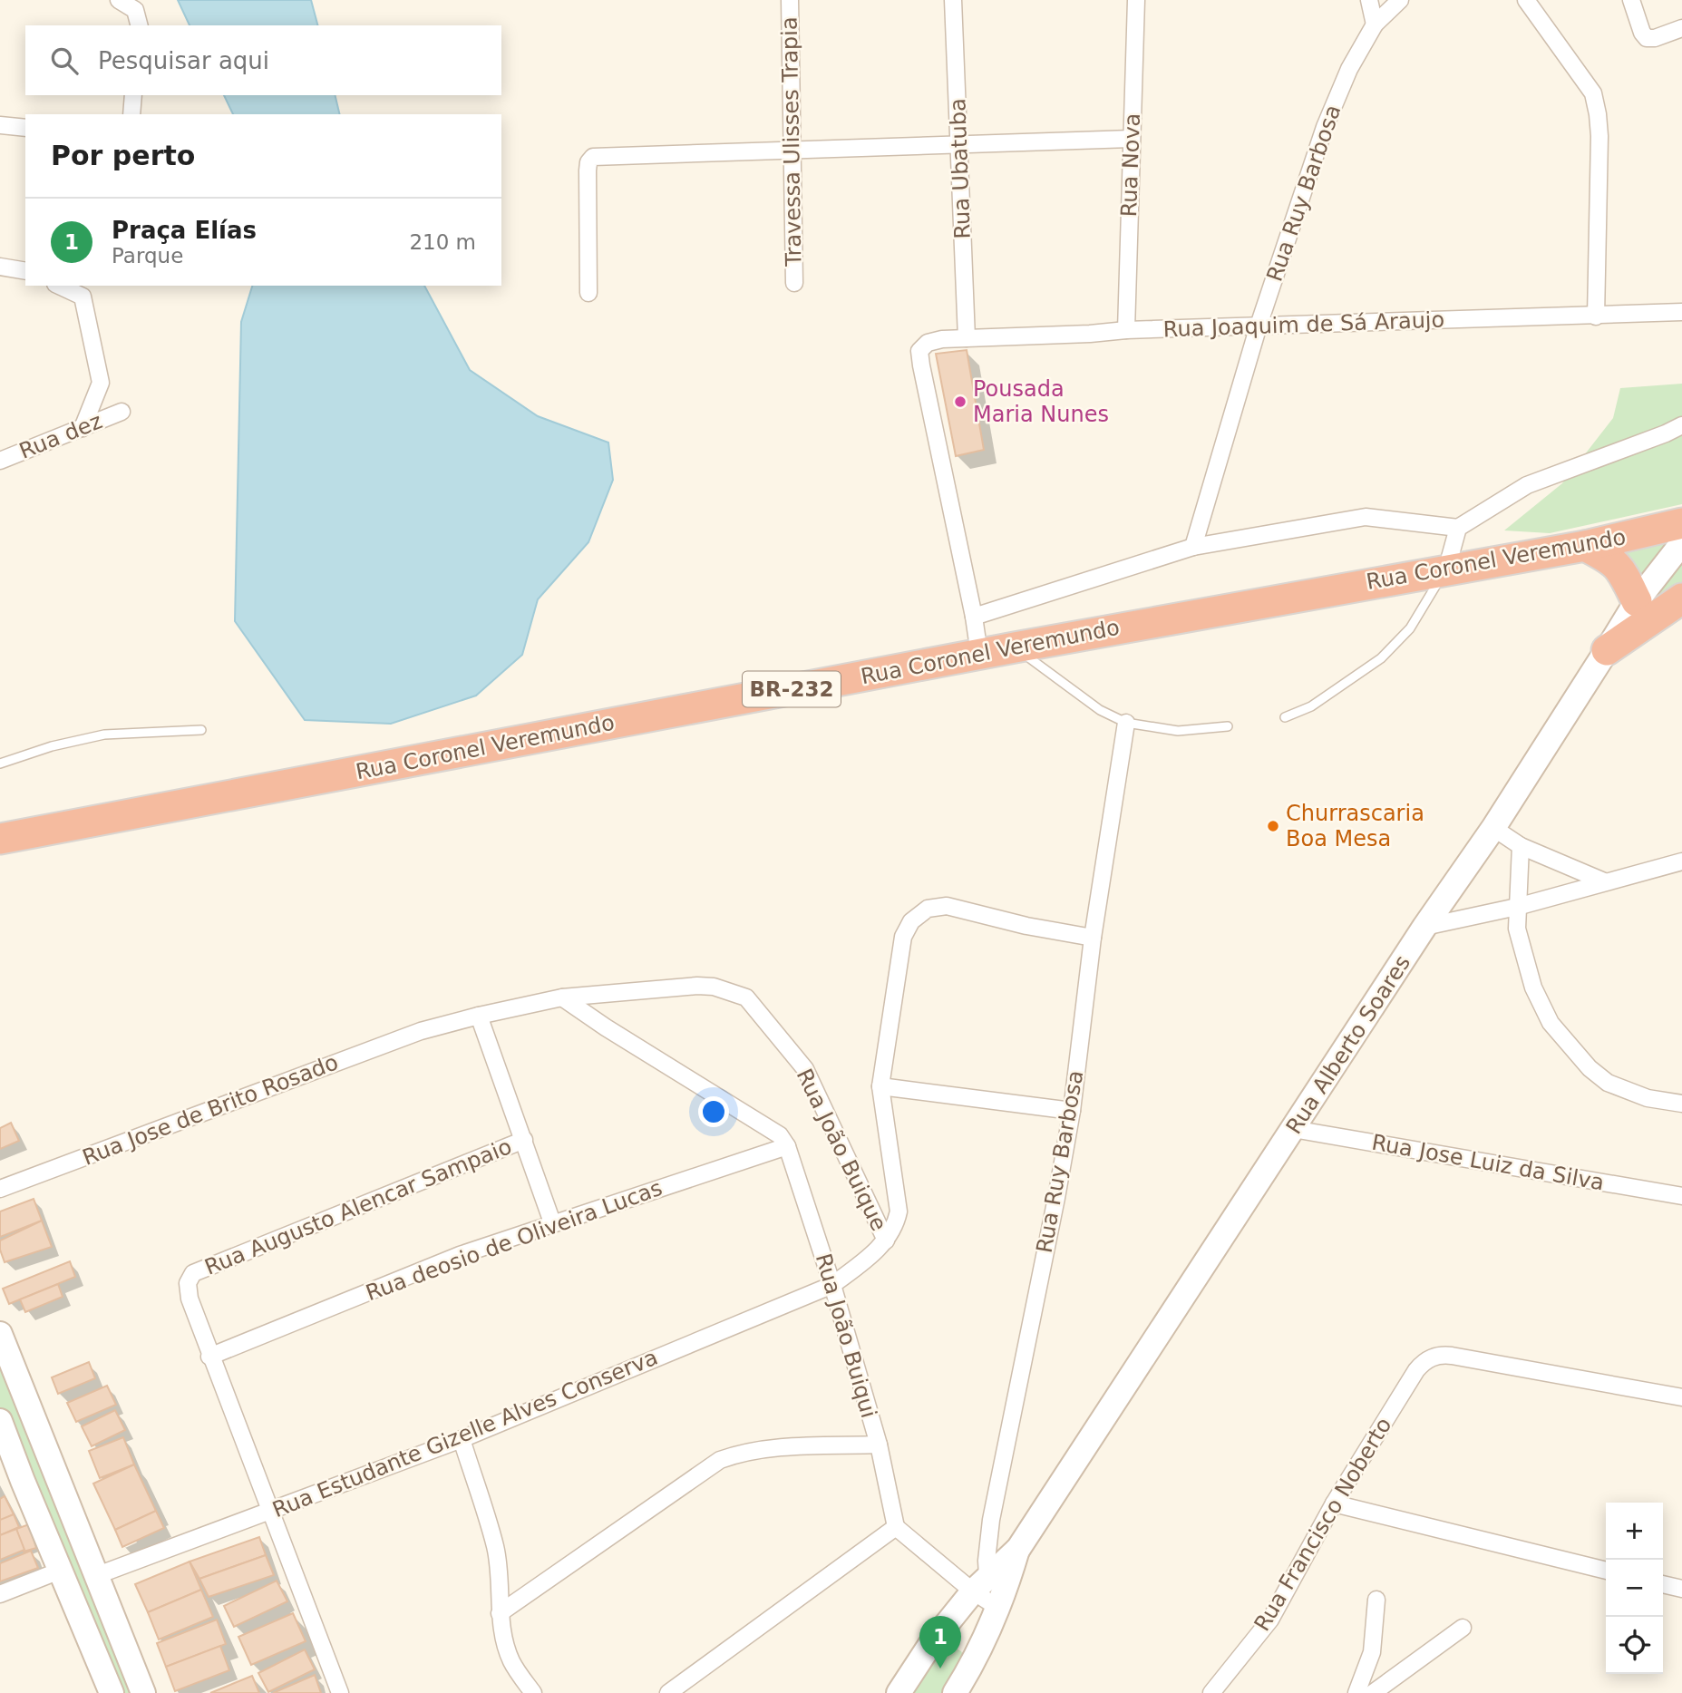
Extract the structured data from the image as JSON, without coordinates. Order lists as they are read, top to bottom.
{
  "streets": {
    "highway": ["Rua Coronel Veremundo", "BR-232"],
    "main road": ["Rua Alberto Soares"],
    "street": [
      "Travessa Ulisses Trapia",
      "Rua Nova",
      "Rua Ubatuba",
      "Rua Ruy Barbosa",
      "Rua Joaquim de Sá Araujo",
      "Rua dez",
      "Rua Jose de Brito Rosado",
      "Rua João Buique",
      "Rua Jose Luiz da Silva",
      "Rua Augusto Alencar Sampaio",
      "Rua deosio de Oliveira Lucas",
      "Rua João Buiqui",
      "Rua Estudante Gizelle Alves Conserva",
      "Rua Francisco Noberto"
    ]
  },
  "crossings": [
    ["Rua Nova", "Rua Joaquim de Sá Araujo"],
    ["Rua Ubatuba", "Rua Joaquim de Sá Araujo"],
    ["Rua Ruy Barbosa", "Rua Joaquim de Sá Araujo"],
    ["Rua Ruy Barbosa", "Rua Alberto Soares"],
    ["Rua Alberto Soares", "Rua Jose Luiz da Silva"],
    ["Rua Jose de Brito Rosado", "Rua João Buique"],
    ["Rua João Buique", "Rua Estudante Gizelle Alves Conserva"],
    ["Rua Augusto Alencar Sampaio", "Rua deosio de Oliveira Lucas"],
    ["Rua deosio de Oliveira Lucas", "Rua João Buiqui"],
    ["Rua João Buiqui", "Rua Estudante Gizelle Alves Conserva"]
  ],
  "places": ["Pousada Maria Nunes", "Churrascaria Boa Mesa"],
  "page": {
    "search": "Pesquisar aqui",
    "heading": "Por perto",
    "list": [
      {
        "mark": "1",
        "name": "Praça Elías",
        "note": "Parque",
        "value": "210 m"
      }
    ],
    "map_buttons": ["+", "−"],
    "pins": "1"
  }
}
